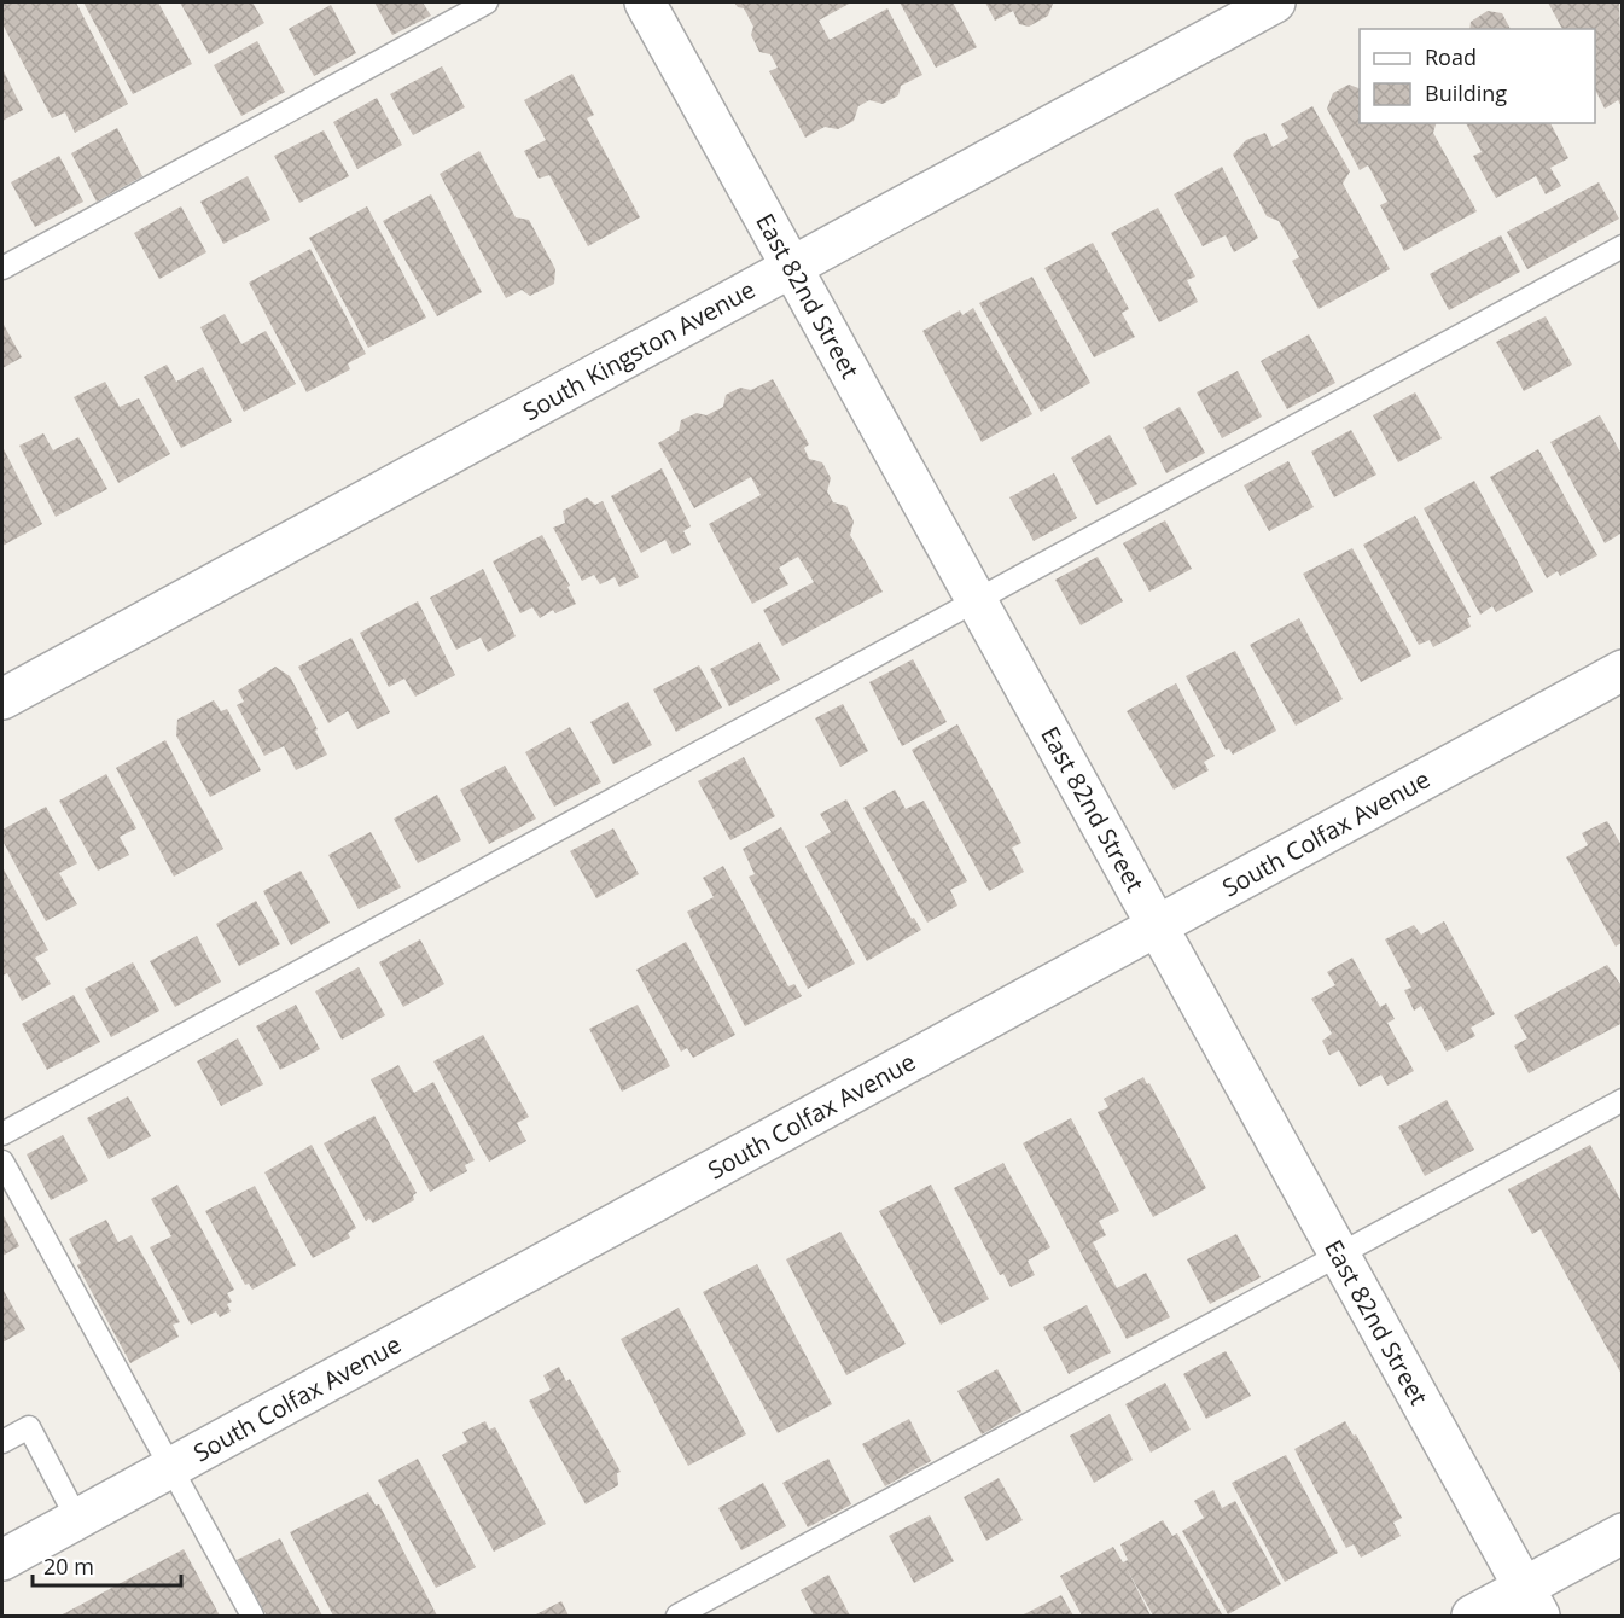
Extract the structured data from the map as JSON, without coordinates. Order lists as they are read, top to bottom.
{
  "streets": {
    "street": ["East 82nd Street", "South Kingston Avenue", "South Colfax Avenue"]
  },
  "crossings": [
    ["East 82nd Street", "South Kingston Avenue"],
    ["East 82nd Street", "South Colfax Avenue"]
  ],
  "legend": ["Road", "Building"],
  "scale_bar": "20 m"
}
